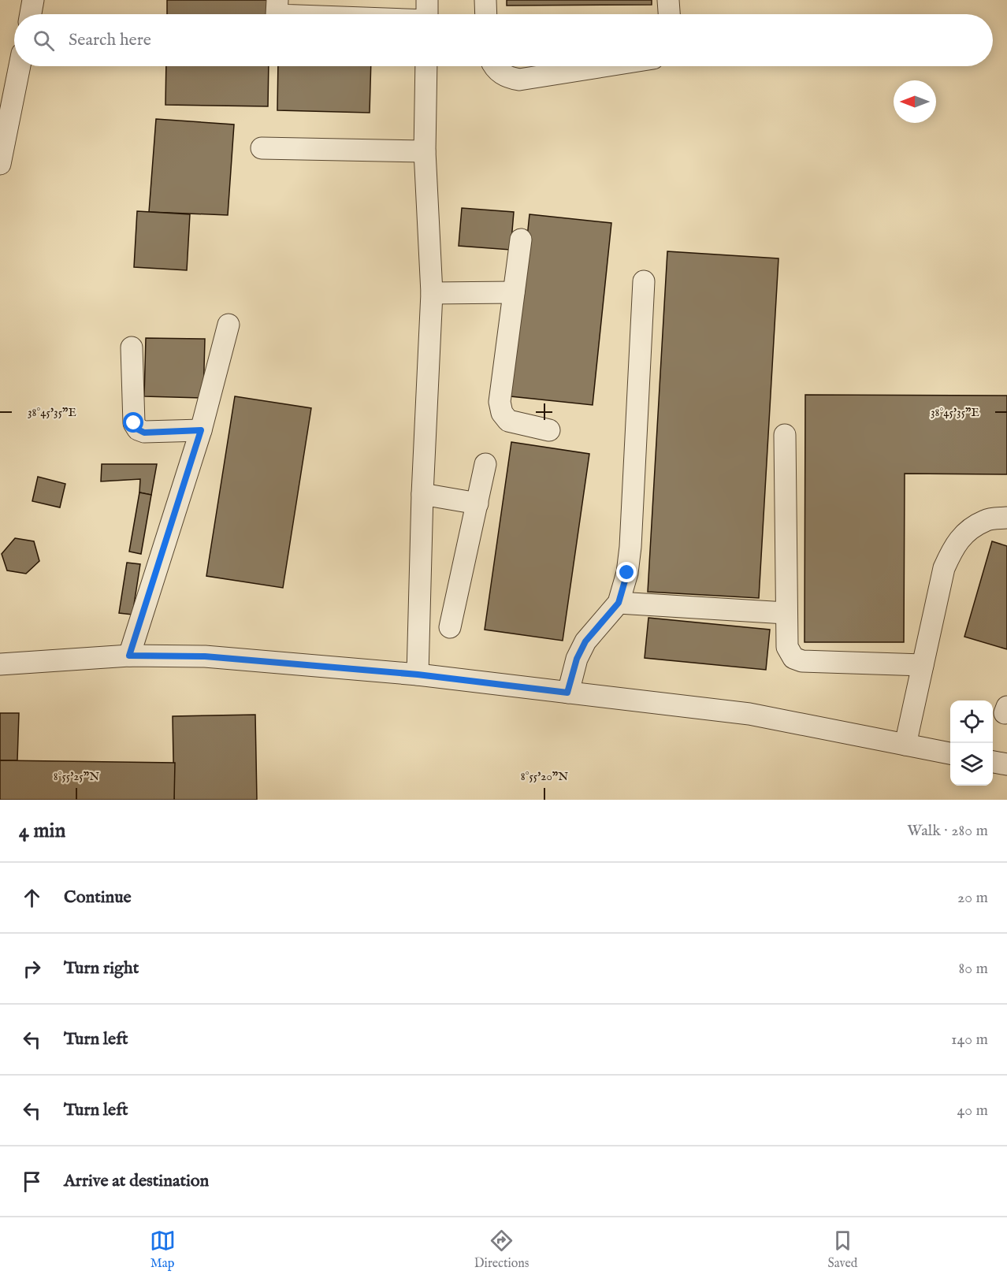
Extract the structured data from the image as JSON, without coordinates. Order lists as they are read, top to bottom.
{
  "north": "left",
  "page": {
    "search": "Search here",
    "heading": ["4 min", "Walk · 280 m"],
    "list": [
      ["Continue", "20 m"],
      ["Turn right", "80 m"],
      ["Turn left", "140 m"],
      ["Turn left", "40 m"],
      "Arrive at destination"
    ],
    "nav": ["Map", "Directions", "Saved"]
  },
  "coordinates": ["38°45'35\"E", "8°55'25\"N", "8°55'20\"N"]
}
